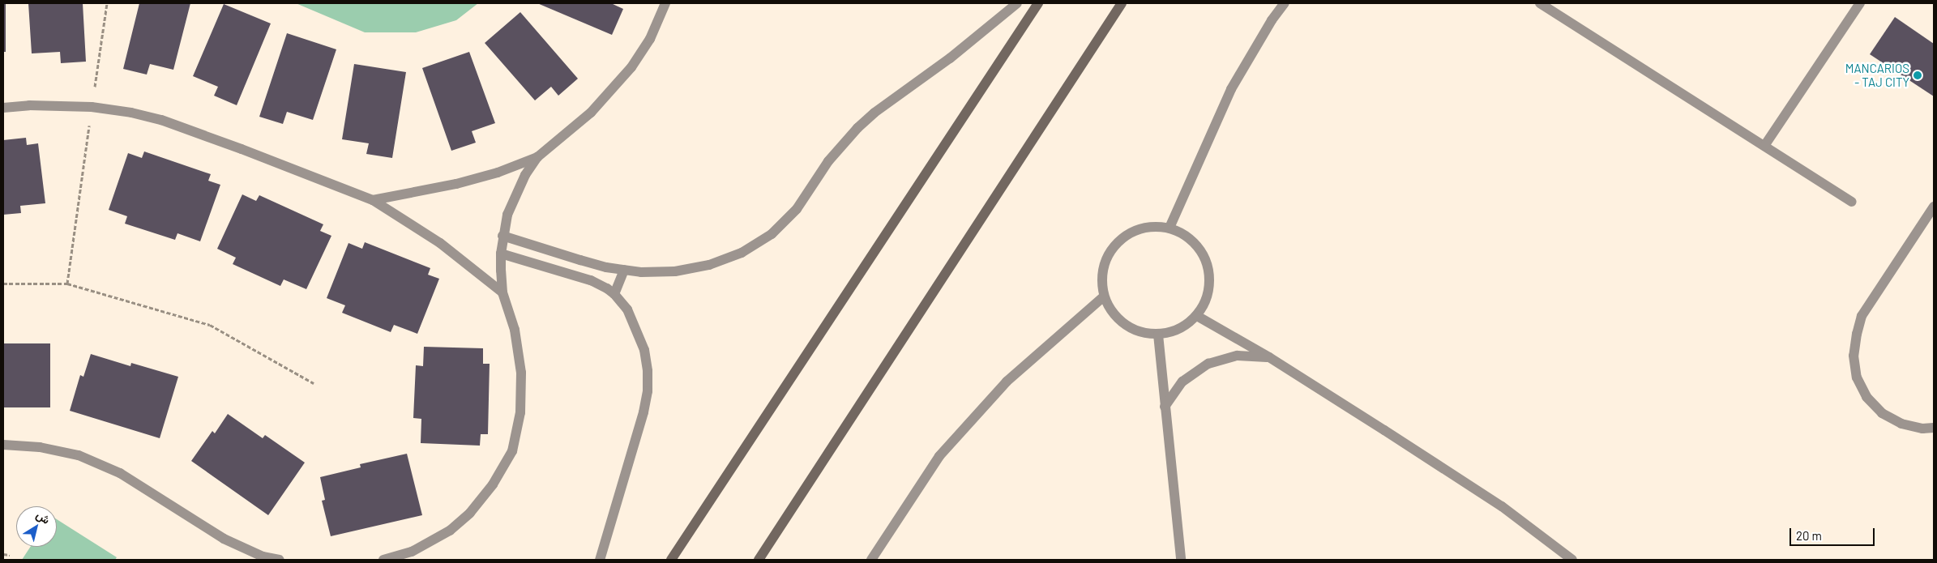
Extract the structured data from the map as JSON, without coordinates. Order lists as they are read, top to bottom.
{
  "places": ["MANCARIOS - TAJ CITY"],
  "scale_bar": "20 m",
  "north": "top right"
}
